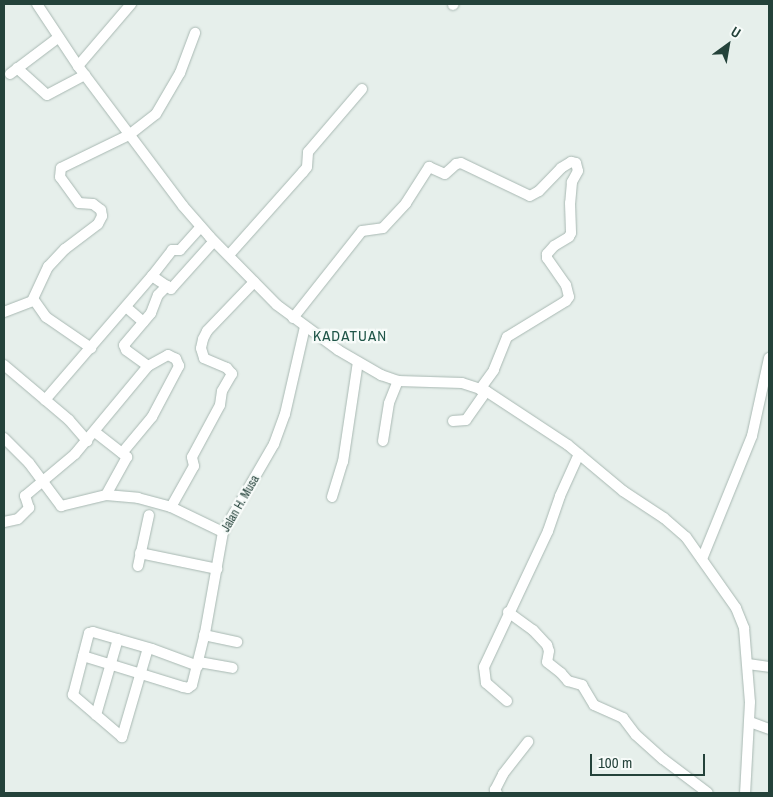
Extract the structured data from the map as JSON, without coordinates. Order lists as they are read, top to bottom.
{
  "streets": {
    "street": ["Jalan H. Musa"]
  },
  "districts": ["KADATUAN"],
  "scale_bar": "100 m",
  "north": "top right"
}
